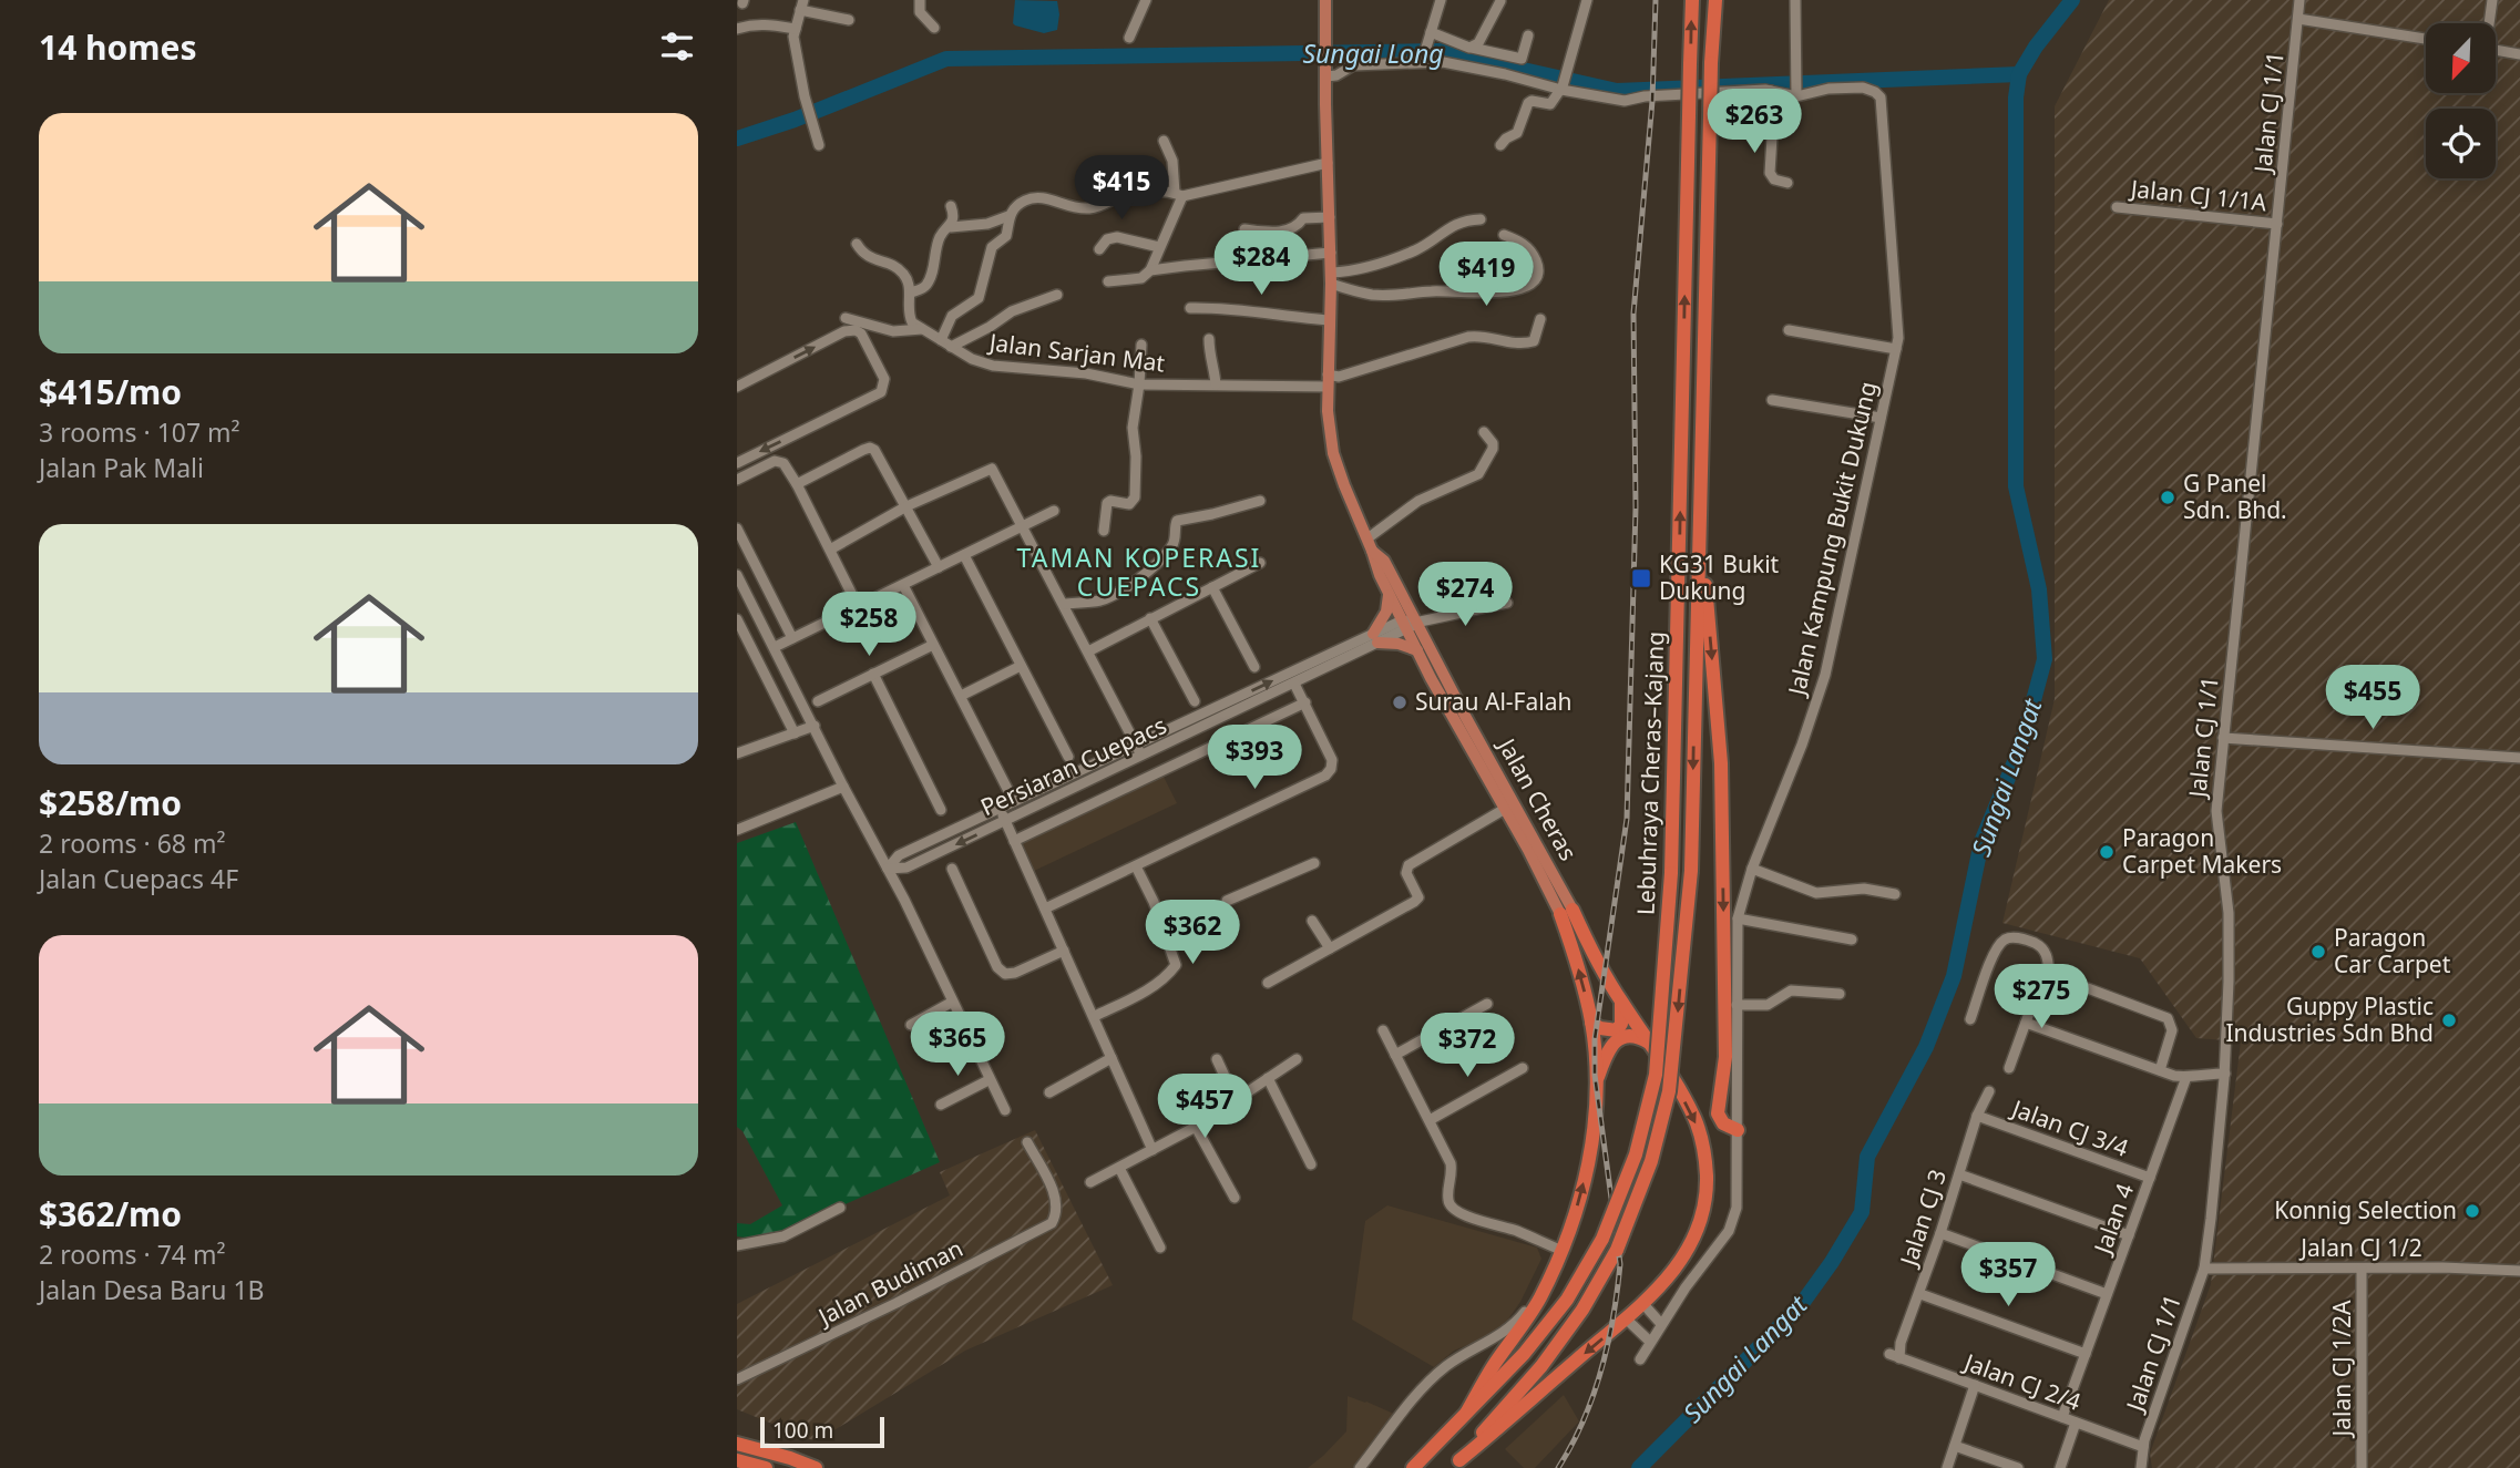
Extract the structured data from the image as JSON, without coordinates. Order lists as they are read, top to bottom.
{
  "streets": {
    "highway": ["Lebuhraya Cheras–Kajang"],
    "main road": ["Jalan Cheras"],
    "street": [
      "Jalan CJ 1/1",
      "Jalan CJ 1/1A",
      "Jalan Sarjan Mat",
      "Jalan Kampung Bukit Dukung",
      "Persiaran Cuepacs",
      "Jalan CJ 3/4",
      "Jalan CJ 3",
      "Jalan 4",
      "Jalan CJ 1/2",
      "Jalan Budiman",
      "Jalan CJ 1/2A",
      "Jalan CJ 2/4"
    ]
  },
  "crossings": [
    ["Jalan CJ 1/1", "Jalan CJ 1/1A"],
    ["Jalan CJ 1/1", "Jalan CJ 1/2"],
    ["Jalan CJ 1/1", "Jalan CJ 2/4"],
    ["Jalan Sarjan Mat", "Jalan Cheras"],
    ["Persiaran Cuepacs", "Jalan Cheras"],
    ["Jalan CJ 3/4", "Jalan CJ 3"],
    ["Jalan CJ 3/4", "Jalan 4"],
    ["Jalan CJ 3", "Jalan CJ 2/4"],
    ["Jalan 4", "Jalan CJ 2/4"],
    ["Jalan CJ 1/2", "Jalan CJ 1/2A"]
  ],
  "districts": ["TAMAN KOPERASI CUEPACS"],
  "water": ["Sungai Long", "Sungai Langat"],
  "places": {
    "other": [
      "G Panel Sdn. Bhd.",
      "Surau Al-Falah",
      "Paragon Carpet Makers",
      "Paragon Car Carpet",
      "Guppy Plastic Industries Sdn Bhd",
      "Konnig Selection"
    ],
    "transit": ["KG31 Bukit Dukung"]
  },
  "scale_bar": "100 m",
  "north": "bottom left",
  "page": {
    "heading": "14 homes",
    "price": [
      "$263",
      "$415",
      "$284",
      "$419",
      "$274",
      "$258",
      "$455",
      "$393",
      "$362",
      "$275",
      "$365",
      "$372",
      "$457",
      "$357"
    ],
    "list": [
      {
        "name": "$415/mo",
        "note": "3 rooms · 107 m² · Jalan Pak Mali"
      },
      {
        "name": "$258/mo",
        "note": "2 rooms · 68 m² · Jalan Cuepacs 4F"
      },
      {
        "name": "$362/mo",
        "note": "2 rooms · 74 m² · Jalan Desa Baru 1B"
      }
    ],
    "scale": "100 m"
  }
}
